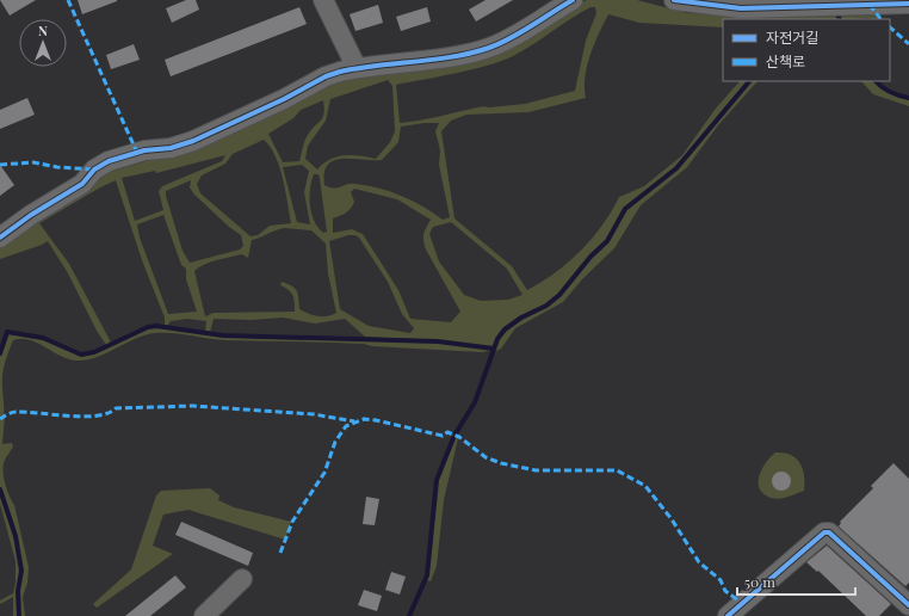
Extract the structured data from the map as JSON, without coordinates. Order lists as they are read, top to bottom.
{
  "legend": ["자전거길", "산책로"],
  "scale_bar": "50 m",
  "north": "top"
}
